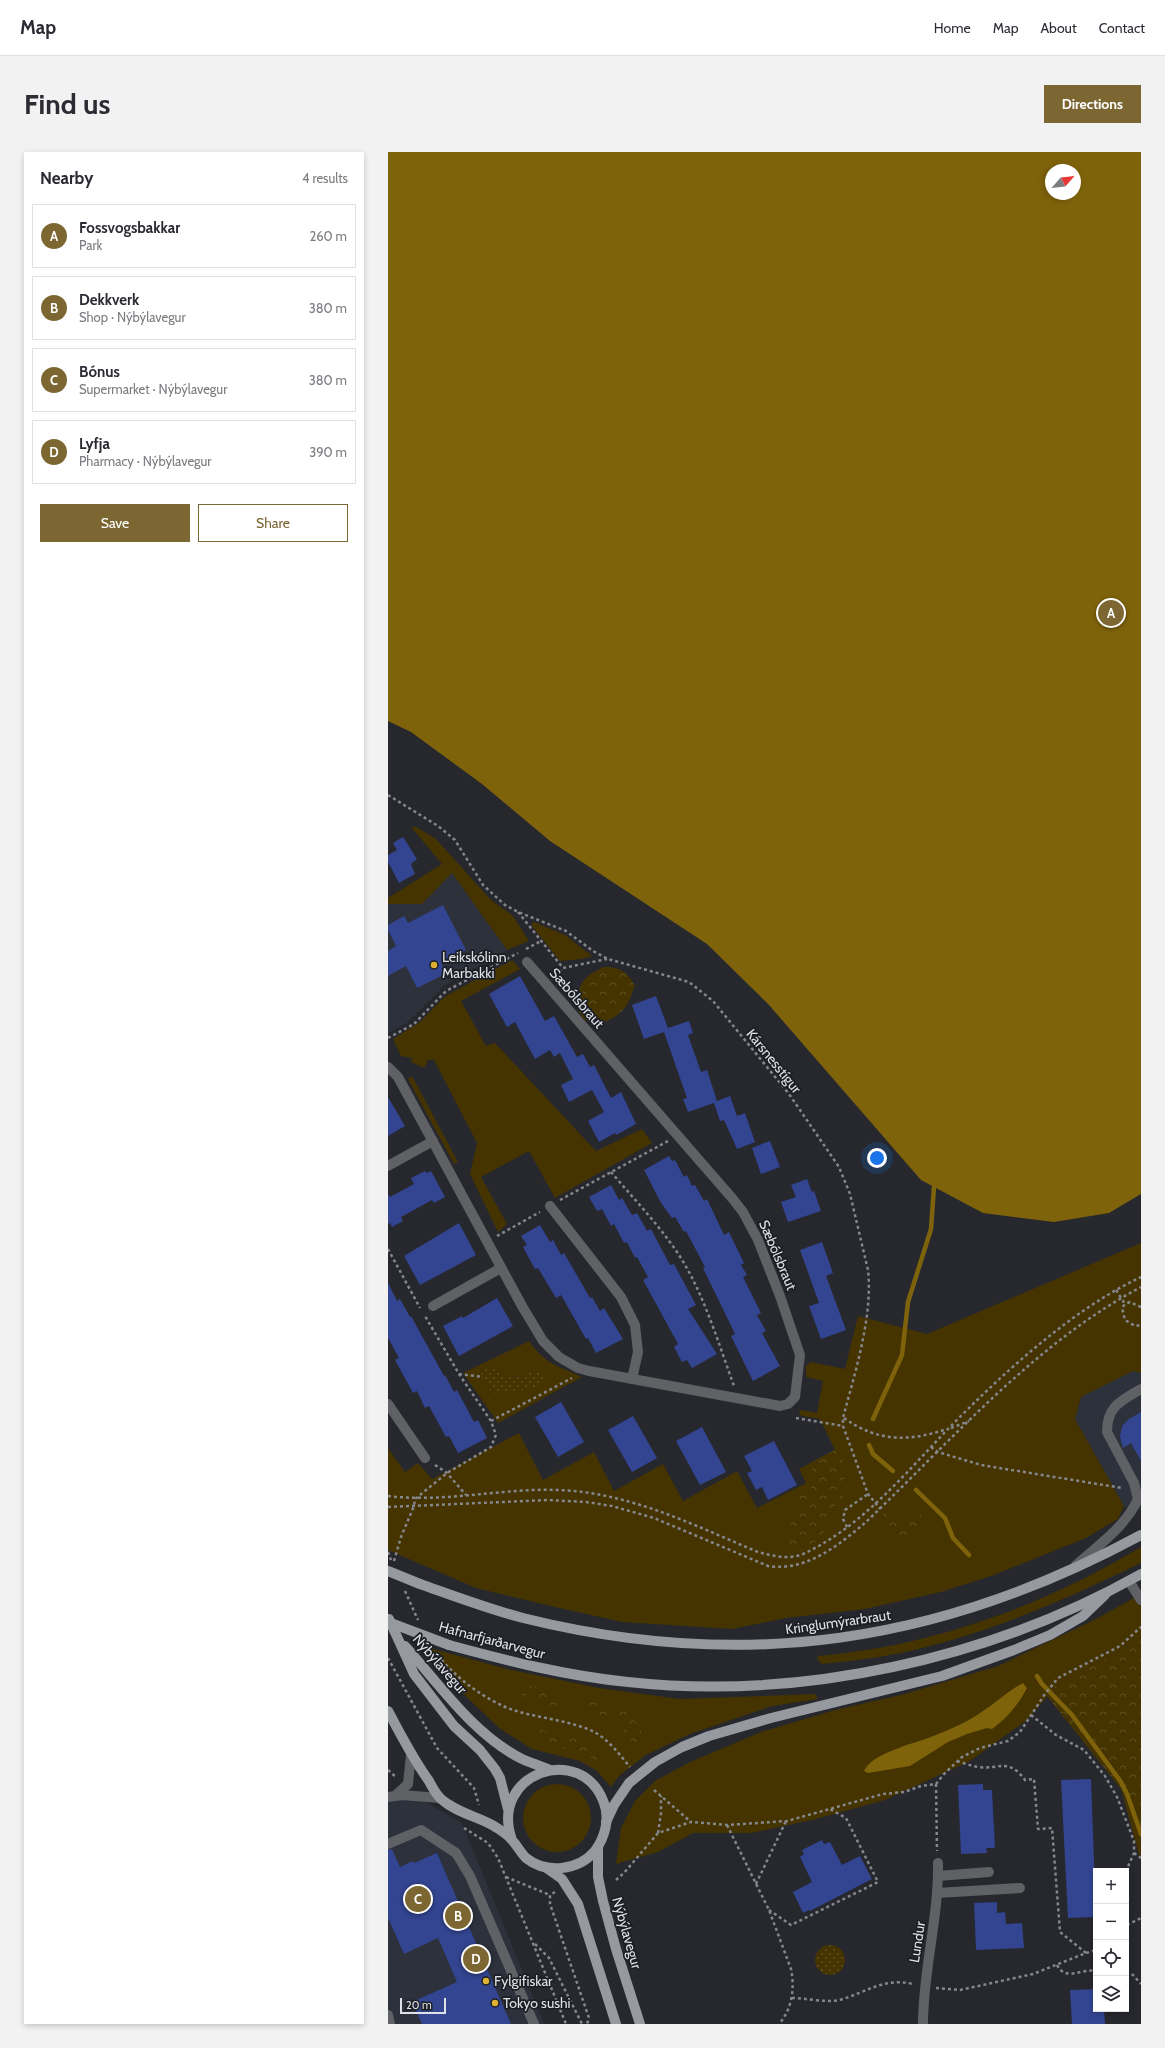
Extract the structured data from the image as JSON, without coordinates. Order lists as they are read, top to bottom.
{
  "streets": {
    "main road": ["Kringlumýrarbraut", "Hafnarfjarðarvegur", "Nýbýlavegur"],
    "street": ["Sæbólsbraut", "Lundur"],
    "path": ["Kársnesstígur"]
  },
  "places": ["Leikskólinn Marbakki", "Fylgifiskar", "Tokyo sushi"],
  "scale_bar": "20 m",
  "north": "top right",
  "page": {
    "header": "Map",
    "nav": [
      "Home",
      "Map",
      "About",
      "Contact"
    ],
    "buttons": [
      "Directions",
      ["Save", "Share"]
    ],
    "title": "Find us",
    "heading": ["Nearby", "4 results"],
    "list": [
      {
        "mark": "A",
        "name": "Fossvogsbakkar",
        "note": "Park",
        "value": "260 m"
      },
      {
        "mark": "B",
        "name": "Dekkverk",
        "note": "Shop · Nýbýlavegur",
        "value": "380 m"
      },
      {
        "mark": "C",
        "name": "Bónus",
        "note": "Supermarket · Nýbýlavegur",
        "value": "380 m"
      },
      {
        "mark": "D",
        "name": "Lyfja",
        "note": "Pharmacy · Nýbýlavegur",
        "value": "390 m"
      }
    ],
    "pins": [
      "A",
      "C",
      "B",
      "D"
    ],
    "map_buttons": ["+", "−"],
    "scale": "20 m"
  }
}
